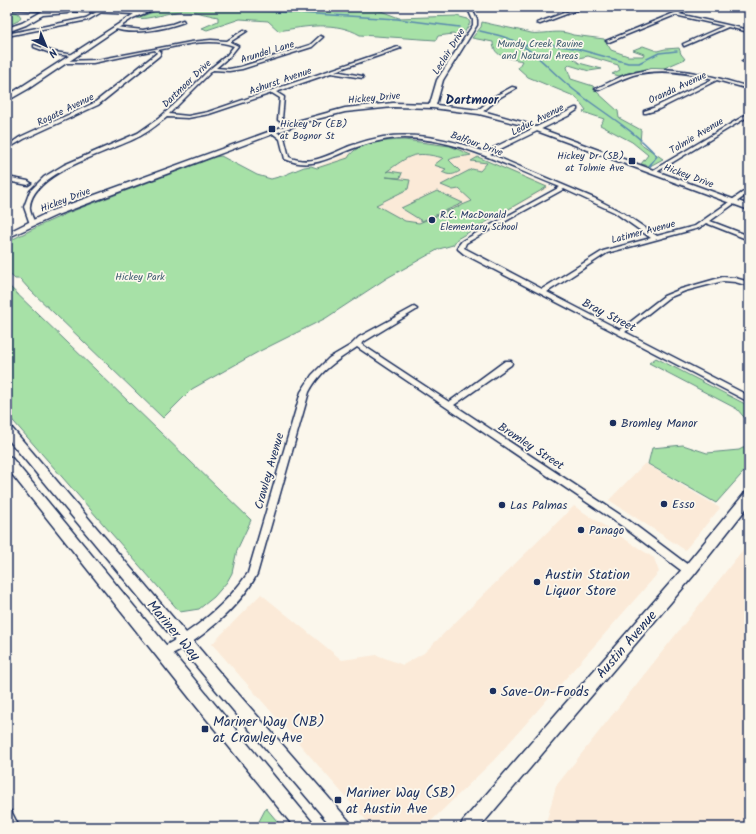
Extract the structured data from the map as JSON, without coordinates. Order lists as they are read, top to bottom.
{
  "streets": {
    "main road": [
      "Leclair Drive",
      "Hickey Drive",
      "Mariner Way",
      "Austin Avenue"
    ],
    "street": [
      "Arundel Lane",
      "Ashurst Avenue",
      "Dartmoor Drive",
      "Oranda Avenue",
      "Rogate Avenue",
      "Leduc Avenue",
      "Tolmie Avenue",
      "Balfour Drive",
      "Latimer Avenue",
      "Bray Street",
      "Bromley Street",
      "Crawley Avenue"
    ]
  },
  "crossings": [
    ["Arundel Lane", "Dartmoor Drive"],
    ["Leclair Drive", "Hickey Drive"],
    ["Ashurst Avenue", "Dartmoor Drive"],
    ["Dartmoor Drive", "Rogate Avenue"],
    ["Hickey Drive", "Leduc Avenue"],
    ["Hickey Drive", "Tolmie Avenue"],
    ["Hickey Drive", "Balfour Drive"],
    ["Hickey Drive", "Latimer Avenue"],
    ["Leduc Avenue", "Balfour Drive"],
    ["Balfour Drive", "Latimer Avenue"],
    ["Balfour Drive", "Bray Street"],
    ["Latimer Avenue", "Bray Street"],
    ["Bromley Street", "Crawley Avenue"],
    ["Bromley Street", "Austin Avenue"],
    ["Crawley Avenue", "Mariner Way"]
  ],
  "districts": ["Dartmoor"],
  "parks": ["Mundy Creek Ravine and Natural Areas", "Hickey Park"],
  "places": {
    "transit": [
      "Hickey Dr (EB) at Bognor St",
      "Hickey Dr (SB) at Tolmie Ave",
      "Mariner Way (NB) at Crawley Ave",
      "Mariner Way (SB) at Austin Ave"
    ],
    "other": [
      "R.C. MacDonald Elementary School",
      "Bromley Manor",
      "Esso",
      "Las Palmas",
      "Panago",
      "Austin Station Liquor Store",
      "Save-On-Foods"
    ]
  },
  "north": "bottom right"
}
